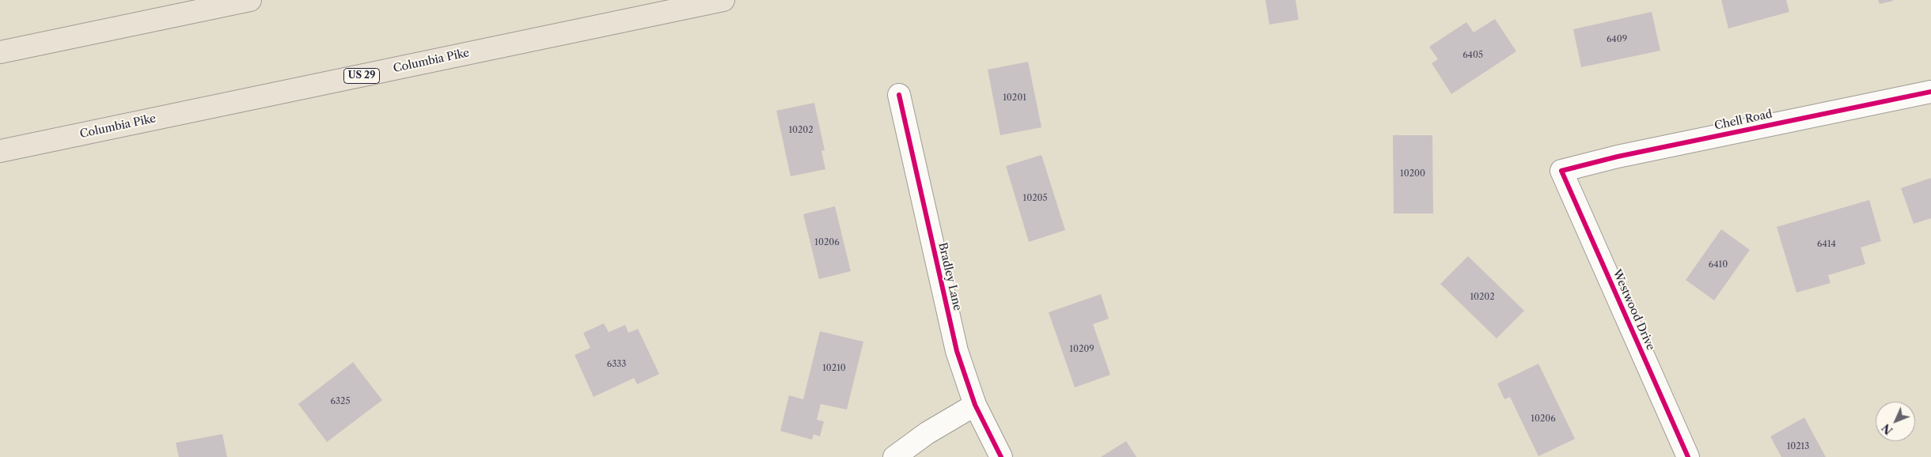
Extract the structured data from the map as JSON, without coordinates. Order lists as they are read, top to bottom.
{
  "streets": {
    "highway": ["Columbia Pike", "US 29"],
    "street": ["Chell Road", "Bradley Lane", "Westwood Drive"]
  },
  "crossings": [
    ["Chell Road", "Westwood Drive"]
  ],
  "house_numbers": [
    "6409",
    "6405",
    "10201",
    "10202",
    "10200",
    "10205",
    "10206",
    "6414",
    "6410",
    "10202",
    "10209",
    "6333",
    "10210",
    "6325",
    "10206",
    "10213"
  ],
  "north": "bottom left"
}
